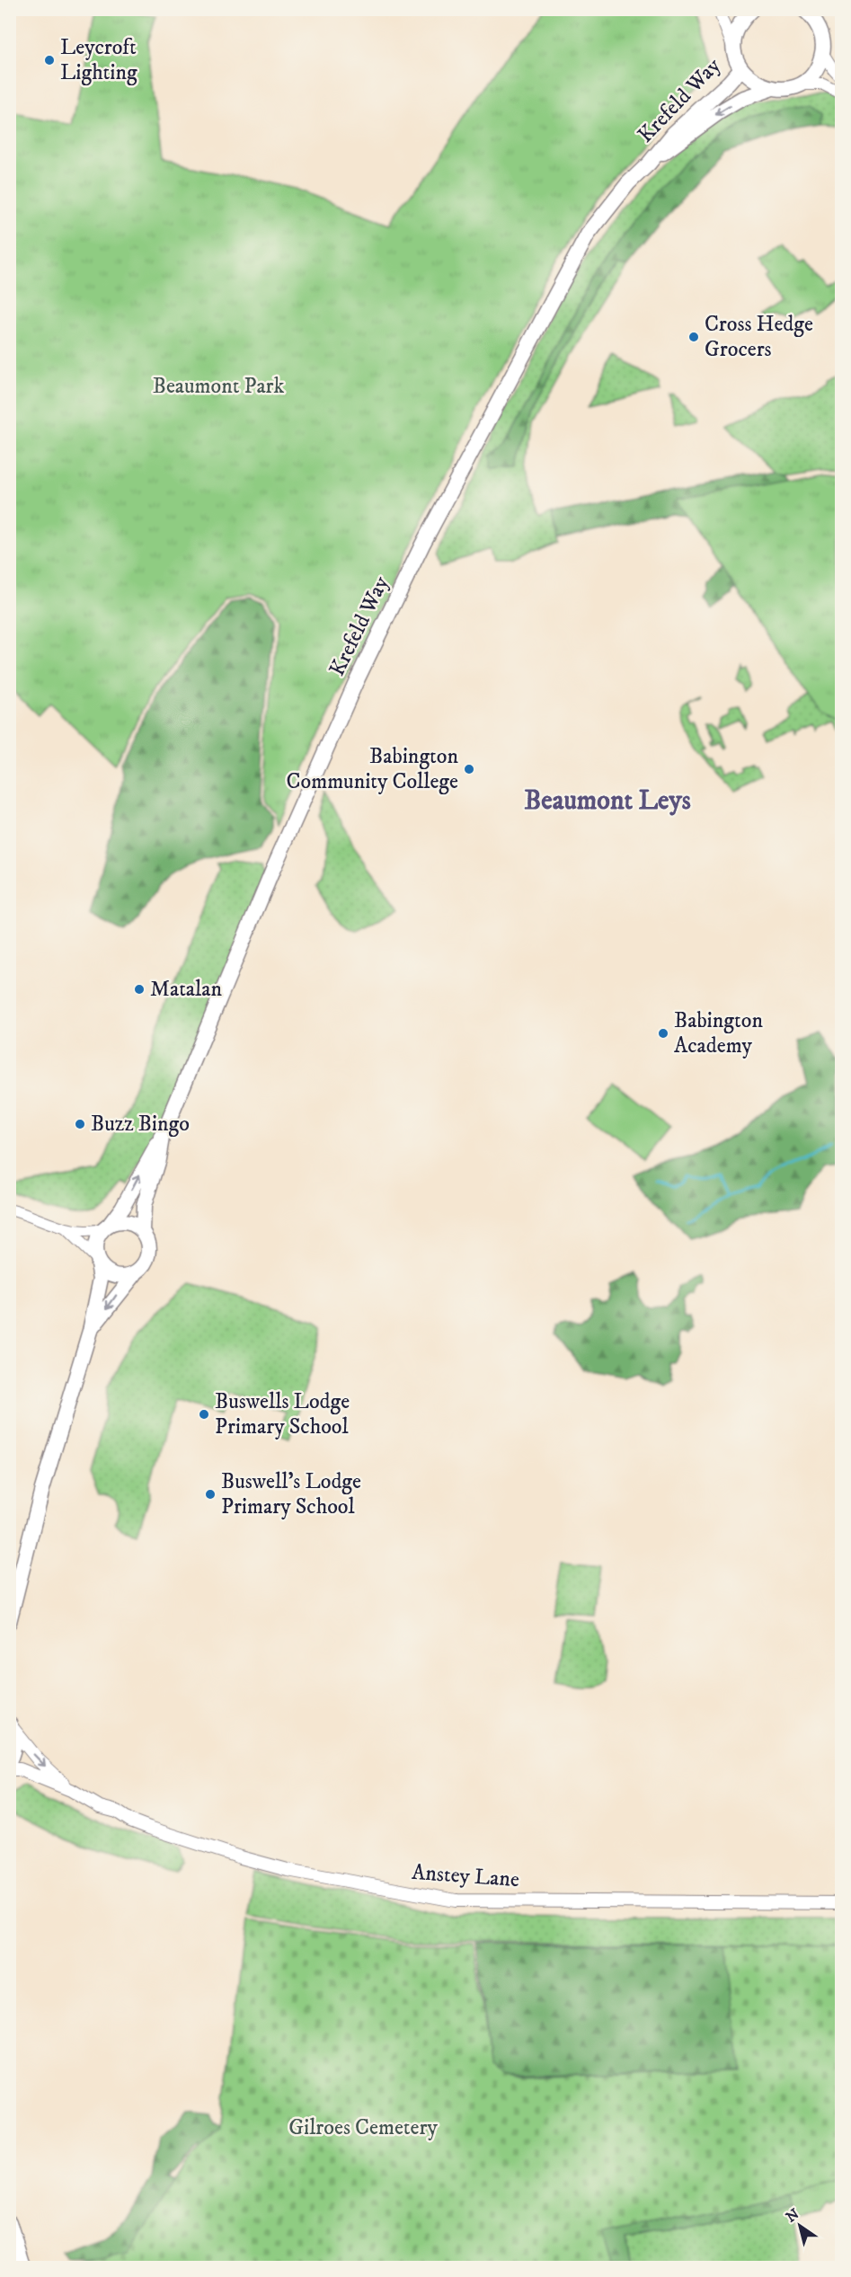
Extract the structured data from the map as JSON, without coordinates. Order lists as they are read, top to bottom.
{
  "streets": {
    "highway": ["Krefeld Way"],
    "main road": ["Anstey Lane"]
  },
  "districts": ["Beaumont Leys"],
  "parks": ["Beaumont Park", "Gilroes Cemetery"],
  "places": [
    "Leycroft Lighting",
    "Cross Hedge Grocers",
    "Babington Community College",
    "Matalan",
    "Babington Academy",
    "Buzz Bingo",
    "Buswells Lodge Primary School",
    "Buswell's Lodge Primary School"
  ],
  "north": "top left"
}
